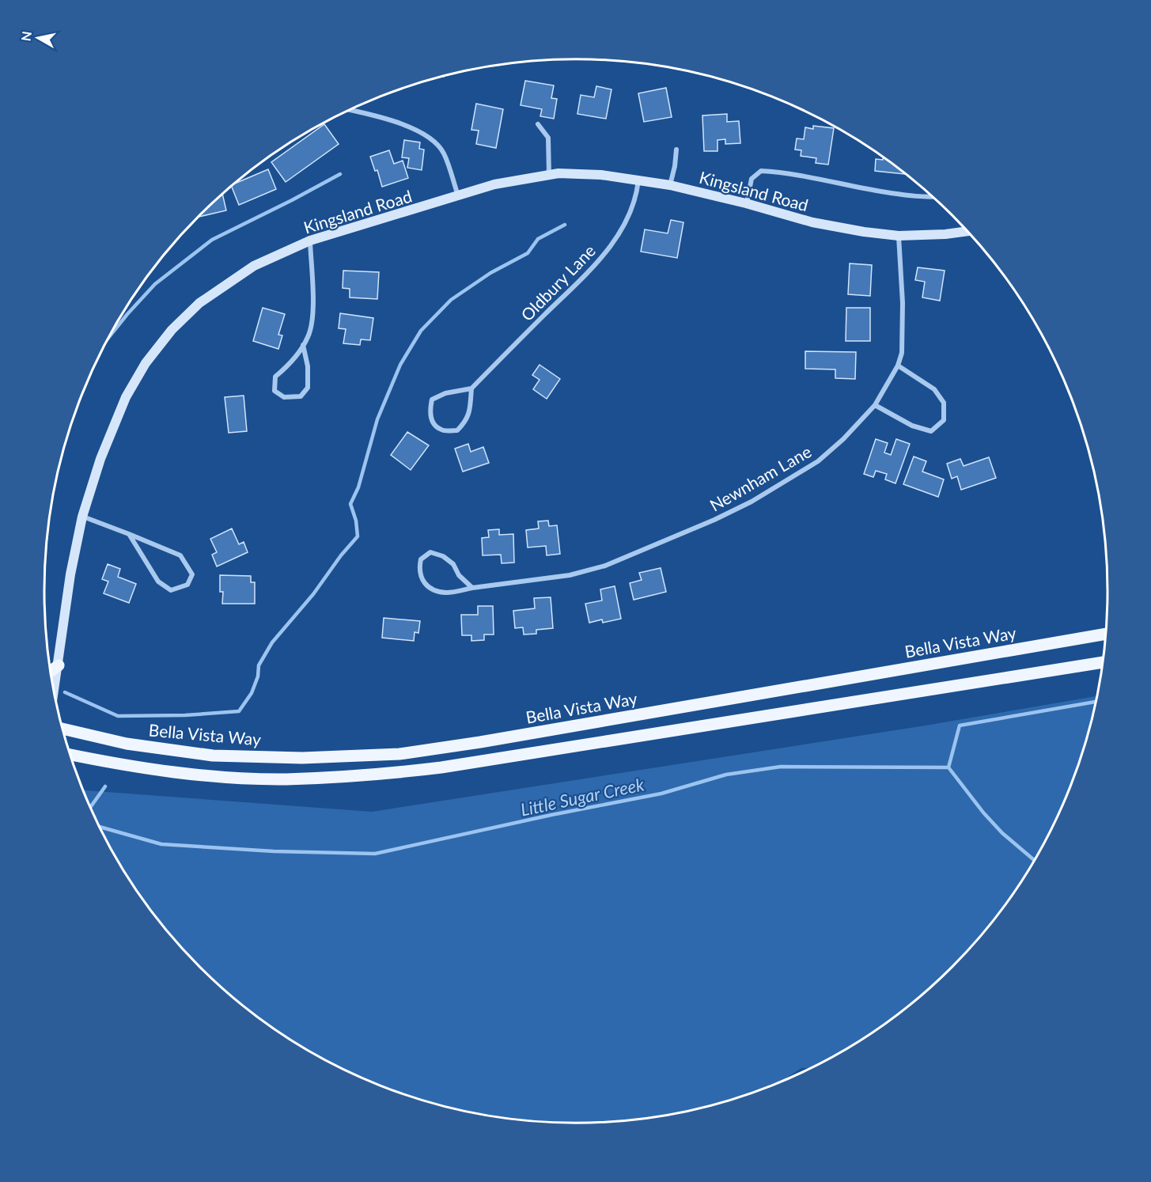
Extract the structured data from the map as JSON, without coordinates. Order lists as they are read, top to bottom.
{
  "streets": {
    "main road": ["Bella Vista Way"],
    "street": ["Kingsland Road", "Oldbury Lane", "Newnham Lane"]
  },
  "crossings": [
    ["Kingsland Road", "Oldbury Lane"],
    ["Kingsland Road", "Newnham Lane"]
  ],
  "water": ["Little Sugar Creek"],
  "north": "left"
}
